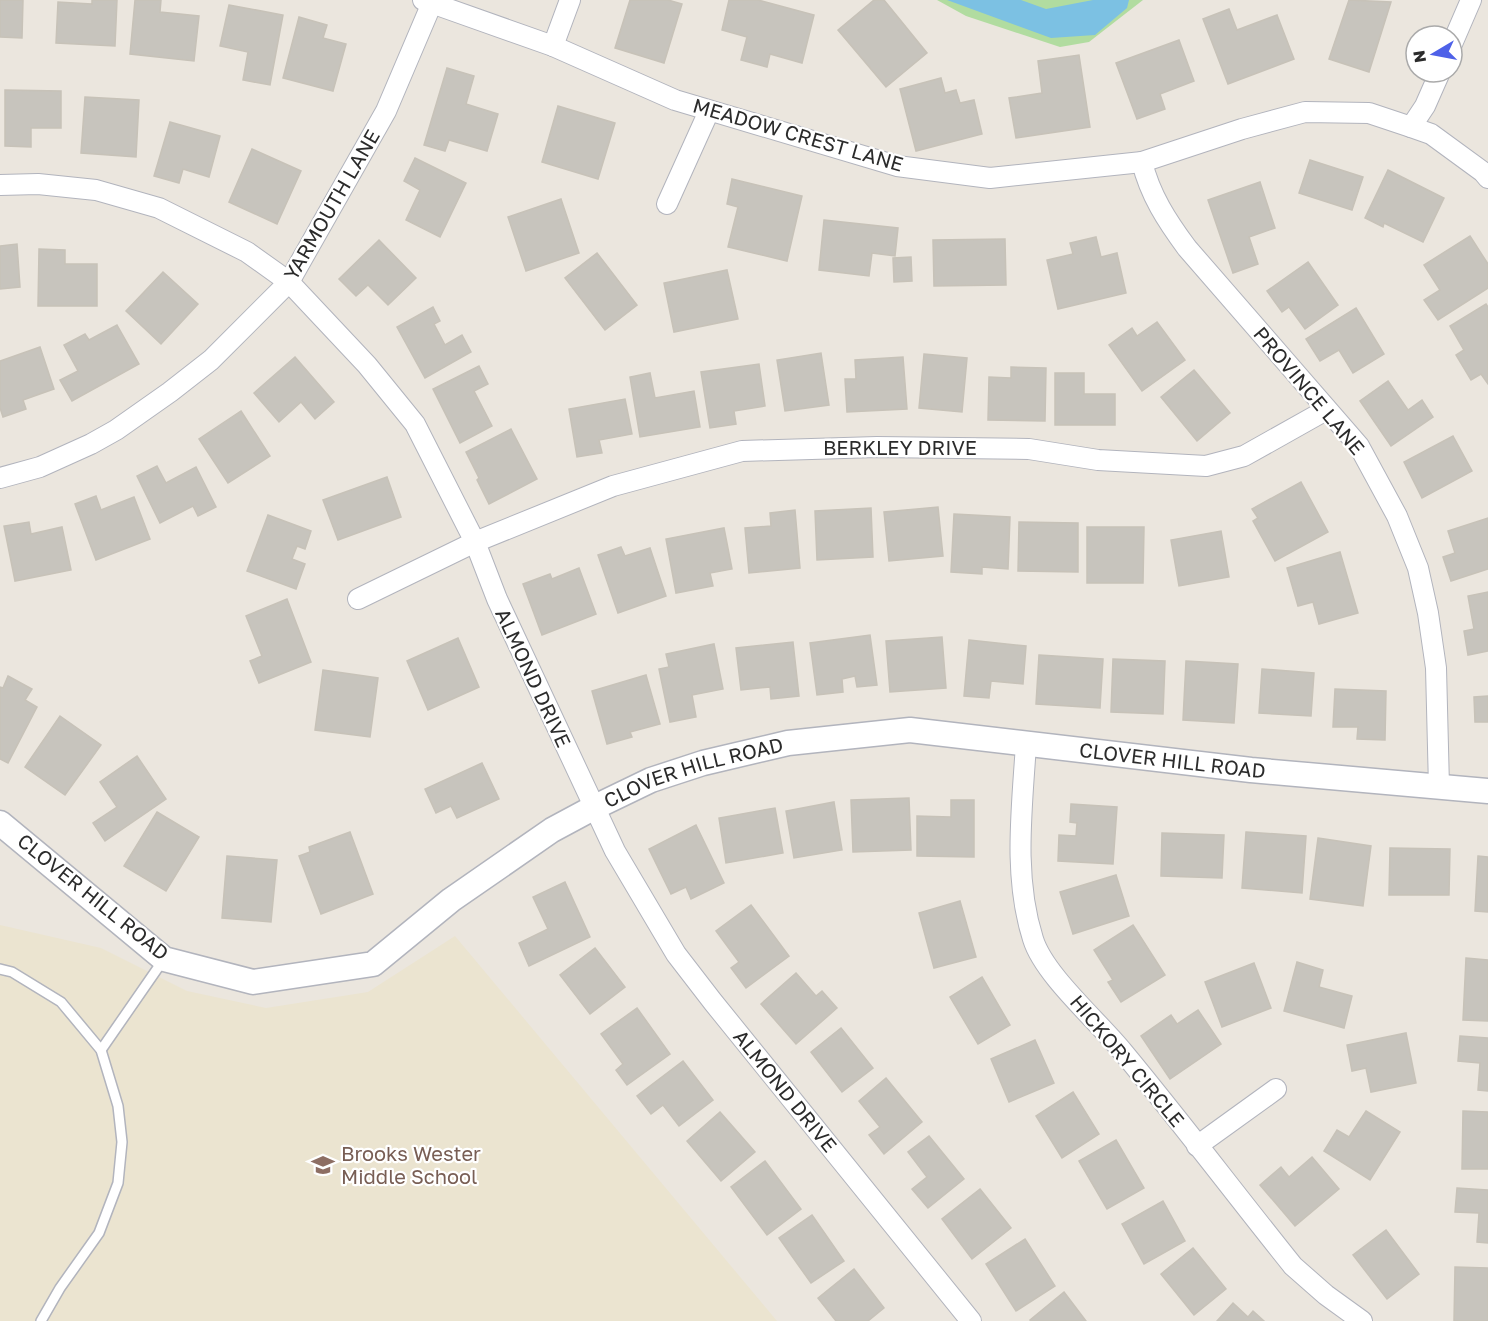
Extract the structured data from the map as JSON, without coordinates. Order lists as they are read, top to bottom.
{
  "streets": {
    "street": [
      "MEADOW CREST LANE",
      "YARMOUTH LANE",
      "PROVINCE LANE",
      "BERKLEY DRIVE",
      "ALMOND DRIVE",
      "CLOVER HILL ROAD",
      "HICKORY CIRCLE"
    ]
  },
  "crossings": [
    ["MEADOW CREST LANE", "YARMOUTH LANE"],
    ["MEADOW CREST LANE", "PROVINCE LANE"],
    ["YARMOUTH LANE", "ALMOND DRIVE"],
    ["PROVINCE LANE", "BERKLEY DRIVE"],
    ["PROVINCE LANE", "CLOVER HILL ROAD"],
    ["BERKLEY DRIVE", "ALMOND DRIVE"],
    ["ALMOND DRIVE", "CLOVER HILL ROAD"],
    ["CLOVER HILL ROAD", "HICKORY CIRCLE"]
  ],
  "places": {
    "school or university": ["Brooks Wester Middle School"]
  },
  "north": "left"
}
